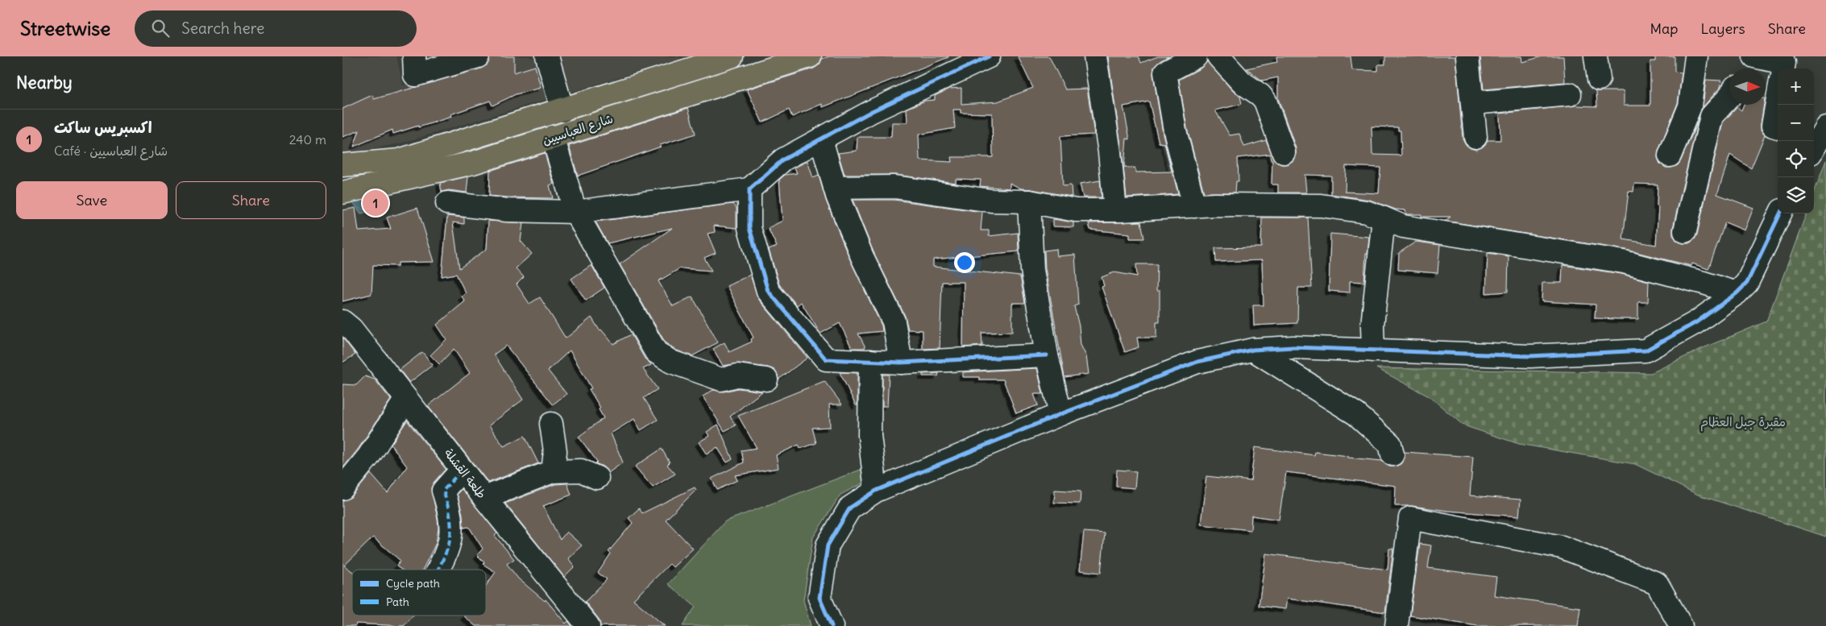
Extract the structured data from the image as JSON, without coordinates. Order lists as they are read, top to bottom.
{
  "streets": {
    "main road": ["شارع العباسيين"],
    "street": ["طلعة القشلة"]
  },
  "parks": ["مقبرة جبل العظام"],
  "legend": ["Cycle path", "Path"],
  "north": "right",
  "page": {
    "header": "Streetwise",
    "search": "Search here",
    "nav": ["Map", "Layers", "Share"],
    "heading": "Nearby",
    "map_buttons": ["+", "−"],
    "list": [
      {
        "mark": "1",
        "name": "اكسبريس ساكت",
        "note": "Café · شارع العباسيين",
        "value": "240 m"
      }
    ],
    "buttons": ["Save", "Share"],
    "pins": "1"
  }
}
